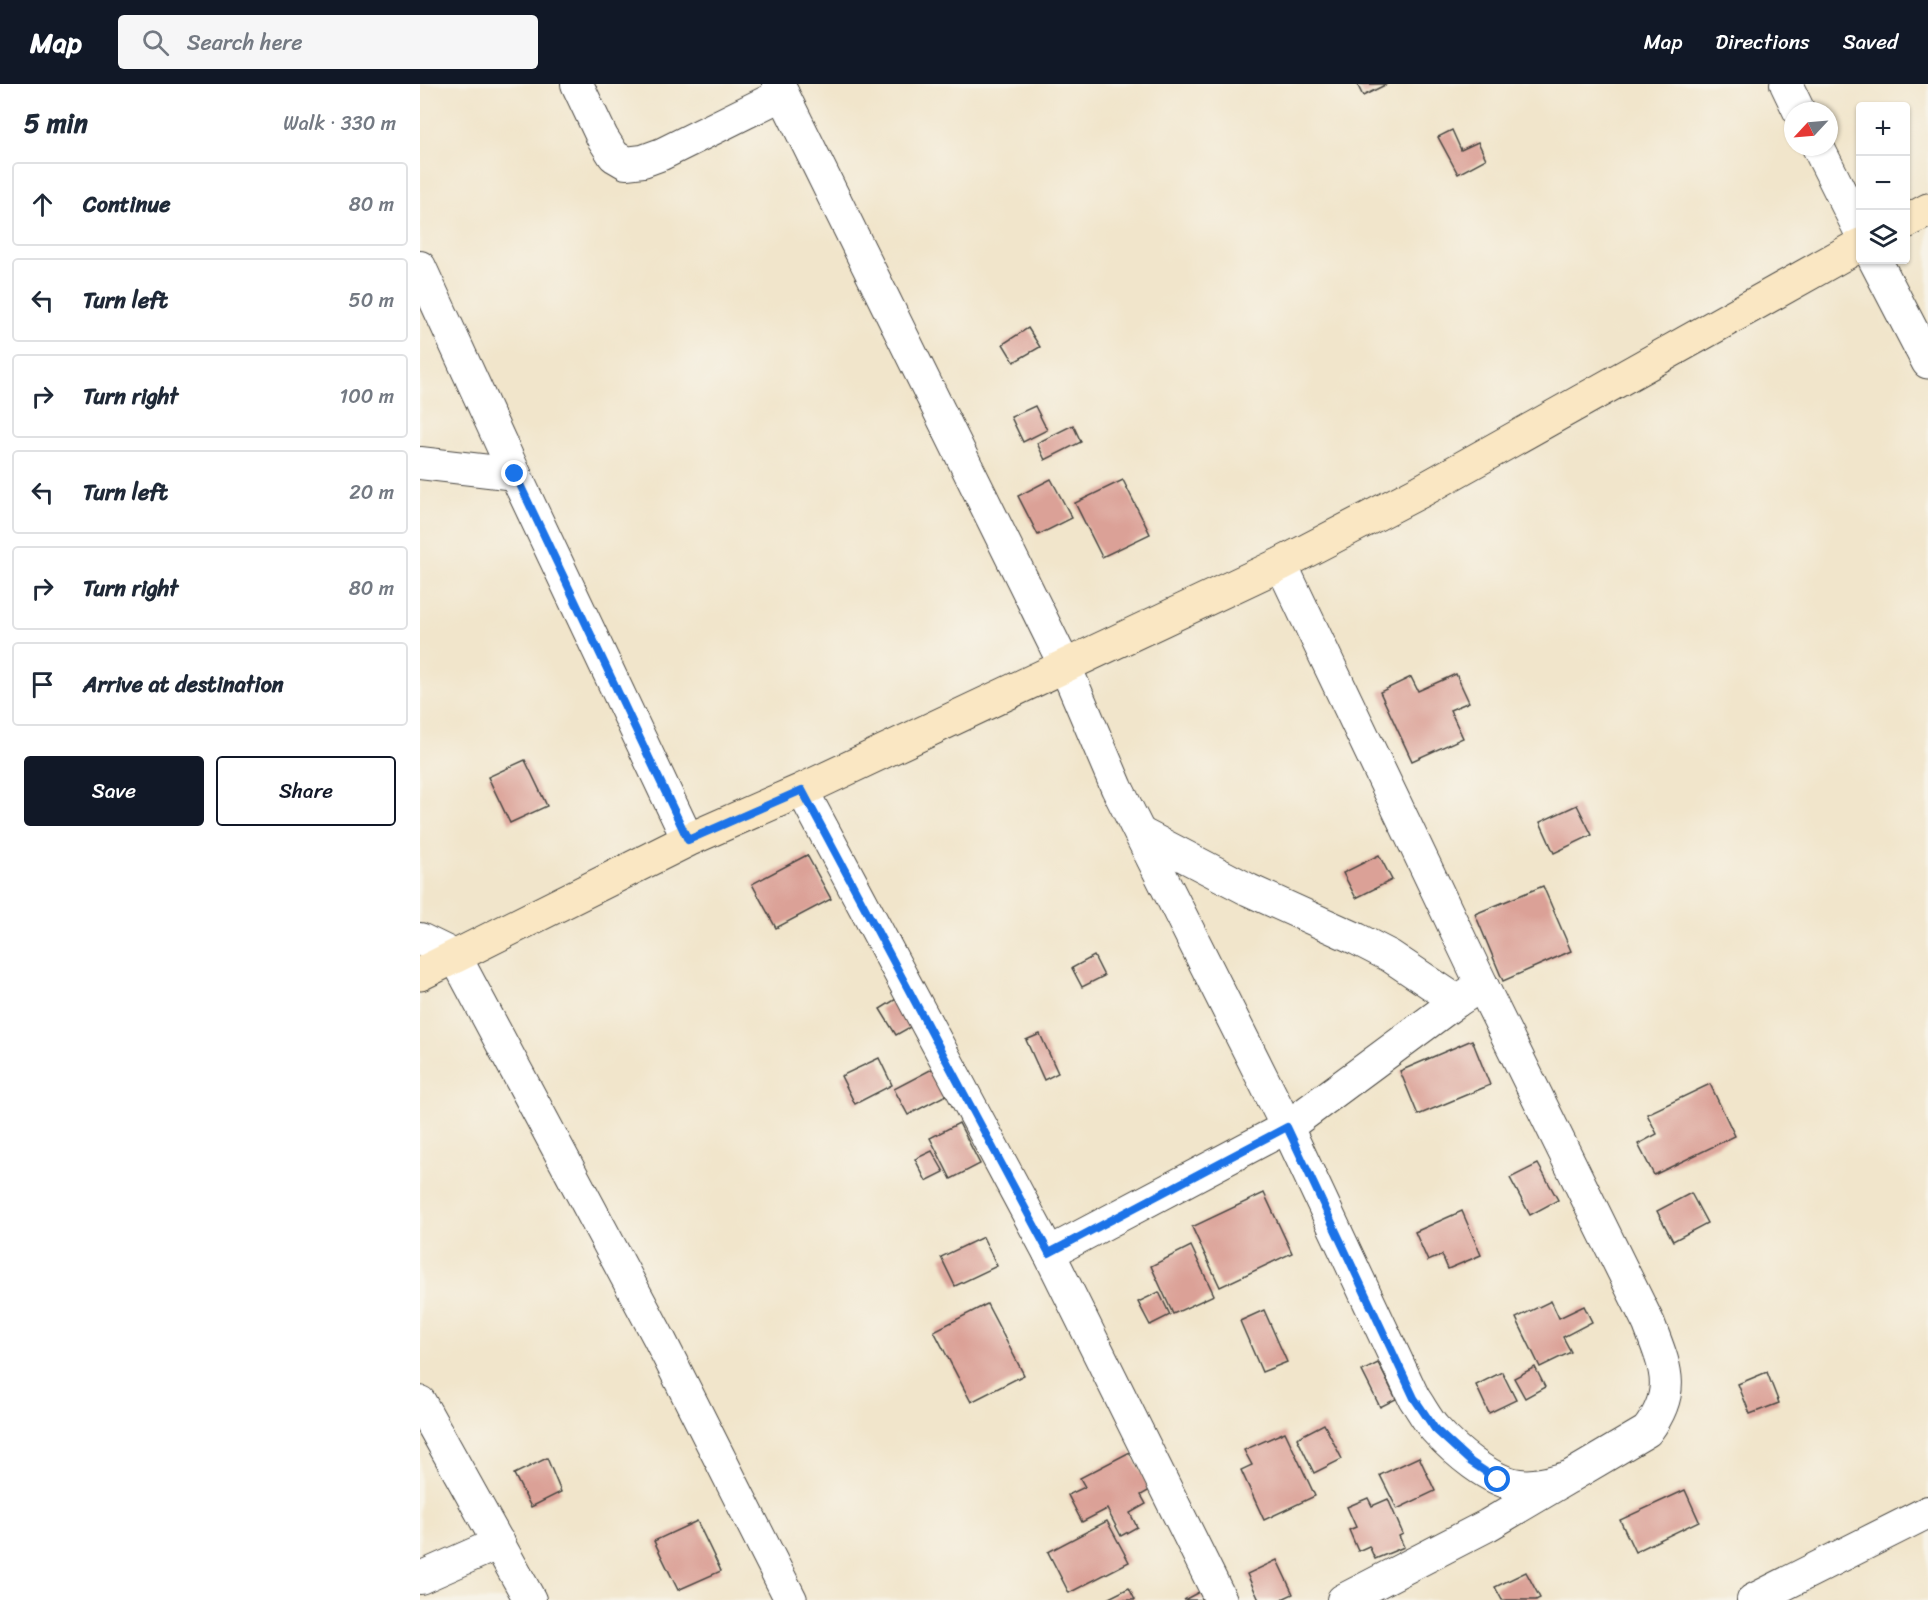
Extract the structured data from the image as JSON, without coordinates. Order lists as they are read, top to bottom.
{
  "north": "bottom left",
  "page": {
    "header": "Map",
    "search": "Search here",
    "nav": ["Map", "Directions", "Saved"],
    "heading": ["5 min", "Walk · 330 m"],
    "map_buttons": ["+", "−"],
    "list": [
      ["Continue", "80 m"],
      ["Turn left", "50 m"],
      ["Turn right", "100 m"],
      ["Turn left", "20 m"],
      ["Turn right", "80 m"],
      "Arrive at destination"
    ],
    "buttons": ["Save", "Share"]
  }
}
